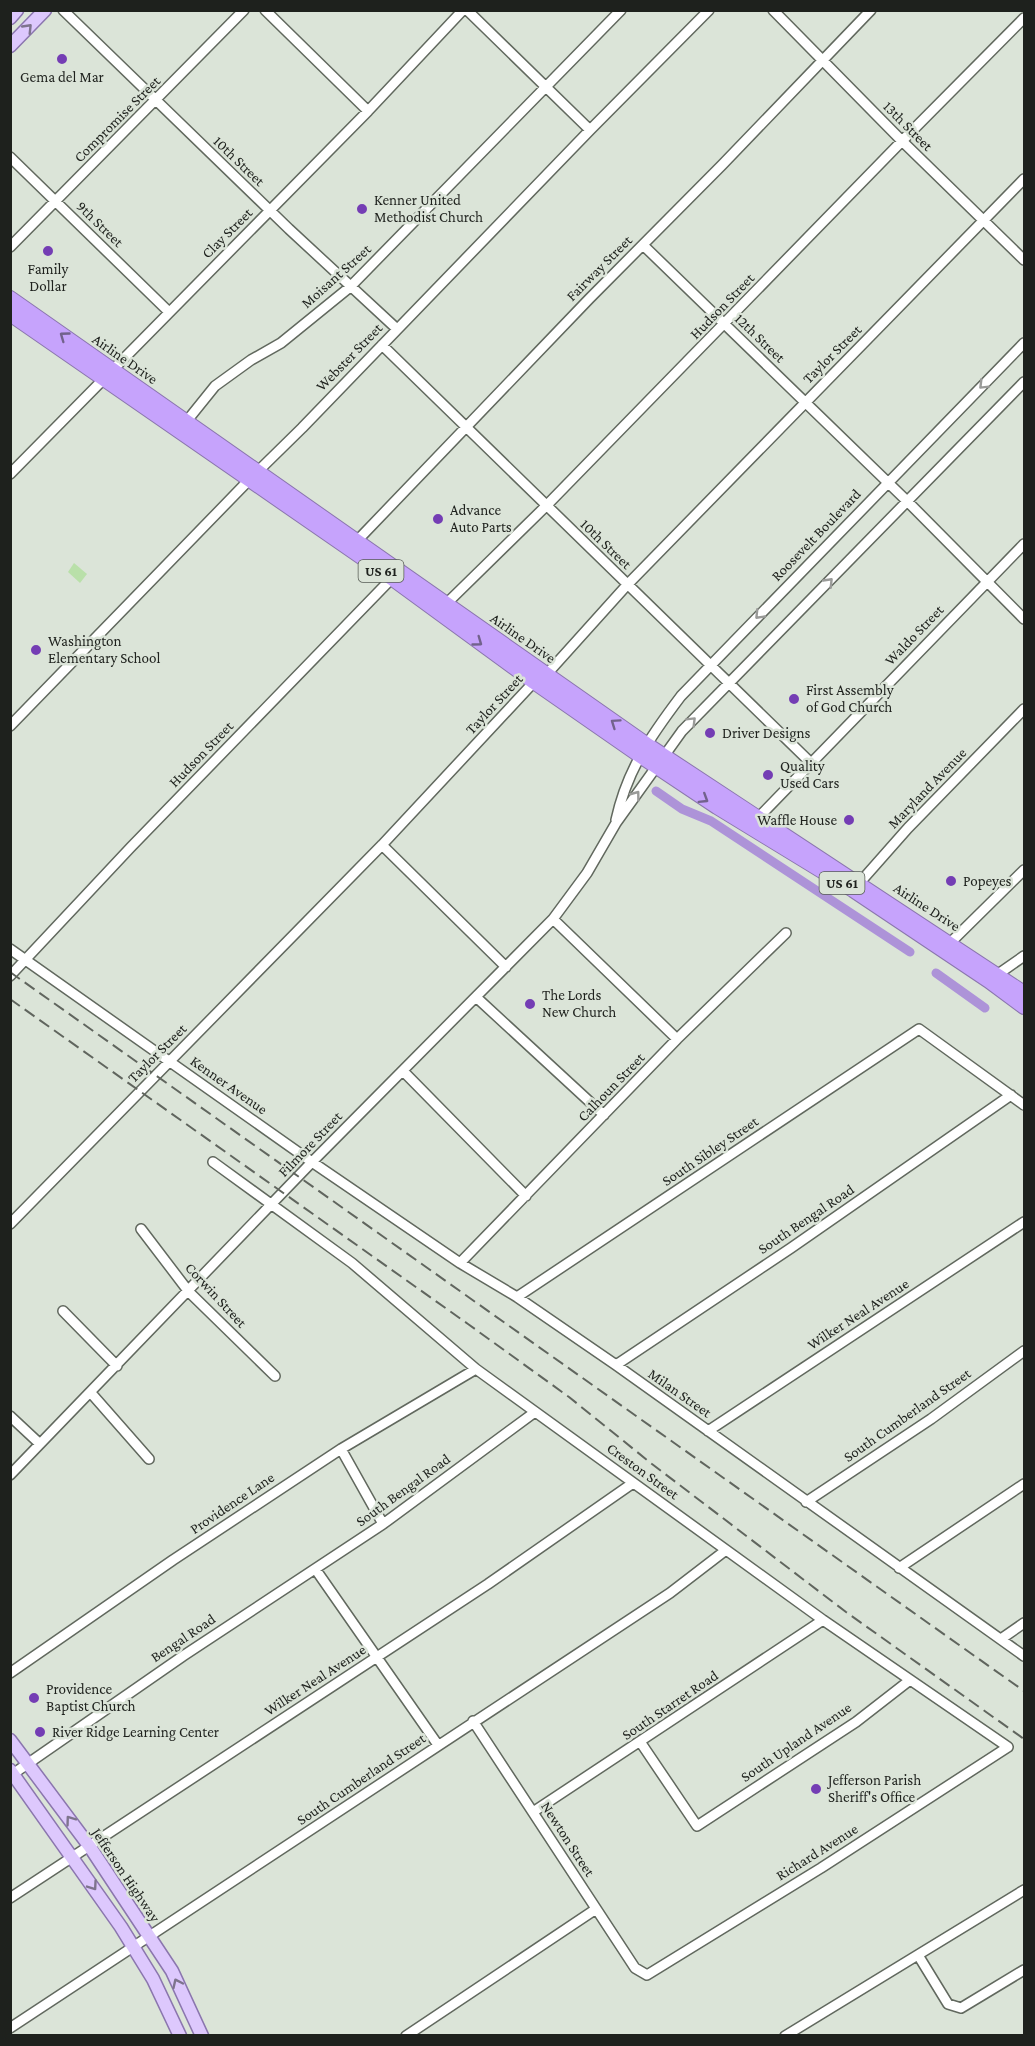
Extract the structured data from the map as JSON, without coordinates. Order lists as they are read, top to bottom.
{
  "streets": {
    "highway": ["Airline Drive", "US 61"],
    "main road": ["Jefferson Highway"],
    "street": [
      "Compromise Street",
      "13th Street",
      "10th Street",
      "9th Street",
      "Clay Street",
      "Fairway Street",
      "Moisant Street",
      "Hudson Street",
      "12th Street",
      "Taylor Street",
      "Webster Street",
      "Roosevelt Boulevard",
      "Waldo Street",
      "Maryland Avenue",
      "Kenner Avenue",
      "Calhoun Street",
      "Filmore Street",
      "South Sibley Street",
      "South Bengal Road",
      "Corwin Street",
      "Wilker Neal Avenue",
      "Milan Street",
      "South Cumberland Street",
      "Creston Street",
      "Providence Lane",
      "Bengal Road",
      "South Starret Road",
      "South Upland Avenue",
      "Newton Street",
      "Richard Avenue"
    ]
  },
  "crossings": [
    ["Compromise Street", "10th Street"],
    ["Compromise Street", "9th Street"],
    ["13th Street", "Fairway Street"],
    ["13th Street", "Hudson Street"],
    ["13th Street", "Taylor Street"],
    ["10th Street", "Clay Street"],
    ["10th Street", "Fairway Street"],
    ["10th Street", "Moisant Street"],
    ["10th Street", "Hudson Street"],
    ["10th Street", "Taylor Street"],
    ["10th Street", "Webster Street"],
    ["10th Street", "Roosevelt Boulevard"],
    ["10th Street", "Waldo Street"],
    ["9th Street", "Clay Street"],
    ["Clay Street", "Airline Drive"],
    ["Fairway Street", "12th Street"],
    ["Fairway Street", "Airline Drive"],
    ["Moisant Street", "Airline Drive"],
    ["Hudson Street", "12th Street"],
    ["Hudson Street", "Airline Drive"],
    ["Hudson Street", "Kenner Avenue"],
    ["12th Street", "Taylor Street"],
    ["12th Street", "Roosevelt Boulevard"],
    ["12th Street", "Waldo Street"],
    ["Taylor Street", "Airline Drive"],
    ["Taylor Street", "Kenner Avenue"],
    ["Webster Street", "Airline Drive"],
    ["Airline Drive", "Roosevelt Boulevard"],
    ["Airline Drive", "Waldo Street"],
    ["Airline Drive", "Maryland Avenue"],
    ["Airline Drive", "Filmore Street"],
    ["Roosevelt Boulevard", "Filmore Street"],
    ["Kenner Avenue", "Filmore Street"],
    ["Kenner Avenue", "Milan Street"],
    ["Calhoun Street", "Milan Street"],
    ["Filmore Street", "Corwin Street"],
    ["Filmore Street", "Milan Street"],
    ["Filmore Street", "Creston Street"],
    ["South Sibley Street", "South Bengal Road"],
    ["South Sibley Street", "Milan Street"],
    ["South Bengal Road", "Milan Street"],
    ["South Bengal Road", "Creston Street"],
    ["South Bengal Road", "Bengal Road"],
    ["Wilker Neal Avenue", "Milan Street"],
    ["Wilker Neal Avenue", "Creston Street"],
    ["Wilker Neal Avenue", "Jefferson Highway"],
    ["Milan Street", "South Cumberland Street"],
    ["South Cumberland Street", "Creston Street"],
    ["South Cumberland Street", "Newton Street"],
    ["South Cumberland Street", "Jefferson Highway"],
    ["Creston Street", "Providence Lane"],
    ["Creston Street", "South Starret Road"],
    ["Creston Street", "South Upland Avenue"],
    ["Creston Street", "Richard Avenue"],
    ["Bengal Road", "Jefferson Highway"],
    ["South Starret Road", "South Upland Avenue"],
    ["South Starret Road", "Newton Street"],
    ["Newton Street", "Richard Avenue"]
  ],
  "places": [
    "Gema del Mar",
    "Kenner United Methodist Church",
    "Family Dollar",
    "Advance Auto Parts",
    "Washington Elementary School",
    "First Assembly of God Church",
    "Driver Designs",
    "Quality Used Cars",
    "Waffle House",
    "Popeyes",
    "The Lords New Church",
    "Providence Baptist Church",
    "River Ridge Learning Center",
    "Jefferson Parish Sheriff's Office"
  ]
}
